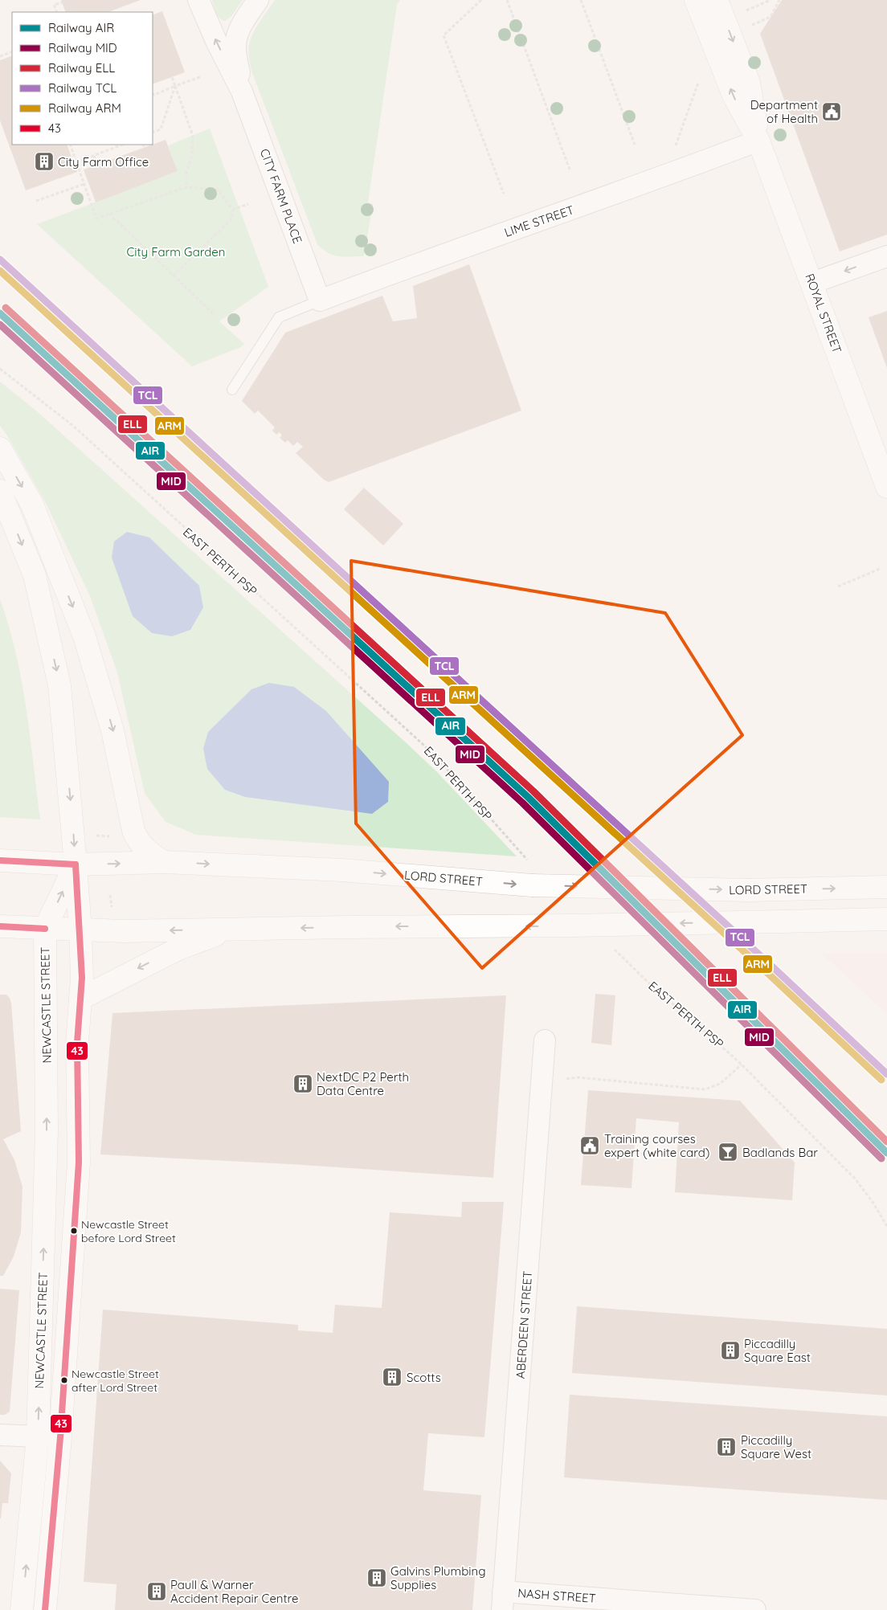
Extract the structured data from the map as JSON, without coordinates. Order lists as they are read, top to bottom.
{
  "streets": {
    "main road": ["ROYAL STREET", "LORD STREET", "NEWCASTLE STREET"],
    "street": [
      "CITY FARM PLACE",
      "LIME STREET",
      "ABERDEEN STREET",
      "NASH STREET"
    ],
    "path": ["EAST PERTH PSP"]
  },
  "crossings": [
    ["CITY FARM PLACE", "LIME STREET"],
    ["LIME STREET", "ROYAL STREET"],
    ["LORD STREET", "NEWCASTLE STREET"],
    ["ABERDEEN STREET", "NASH STREET"]
  ],
  "parks": ["City Farm Garden"],
  "places": {
    "public building": ["Department of Health", "Training courses expert (white card)"],
    "building": [
      "City Farm Office",
      "NextDC P2 Perth Data Centre",
      "Piccadilly Square East",
      "Scotts",
      "Piccadilly Square West",
      "Galvins Plumbing Supplies",
      "Paull & Warner Accident Repair Centre"
    ],
    "bar": ["Badlands Bar"],
    "other": ["Newcastle Street before Lord Street", "Newcastle Street after Lord Street"]
  },
  "lines": [
    "rail line TCL",
    "rail line ARM",
    "rail line ELL",
    "rail line AIR",
    "rail line MID",
    "transit line 43"
  ],
  "legend": [
    "Railway AIR",
    "Railway MID",
    "Railway ELL",
    "Railway TCL",
    "Railway ARM",
    "43"
  ]
}
